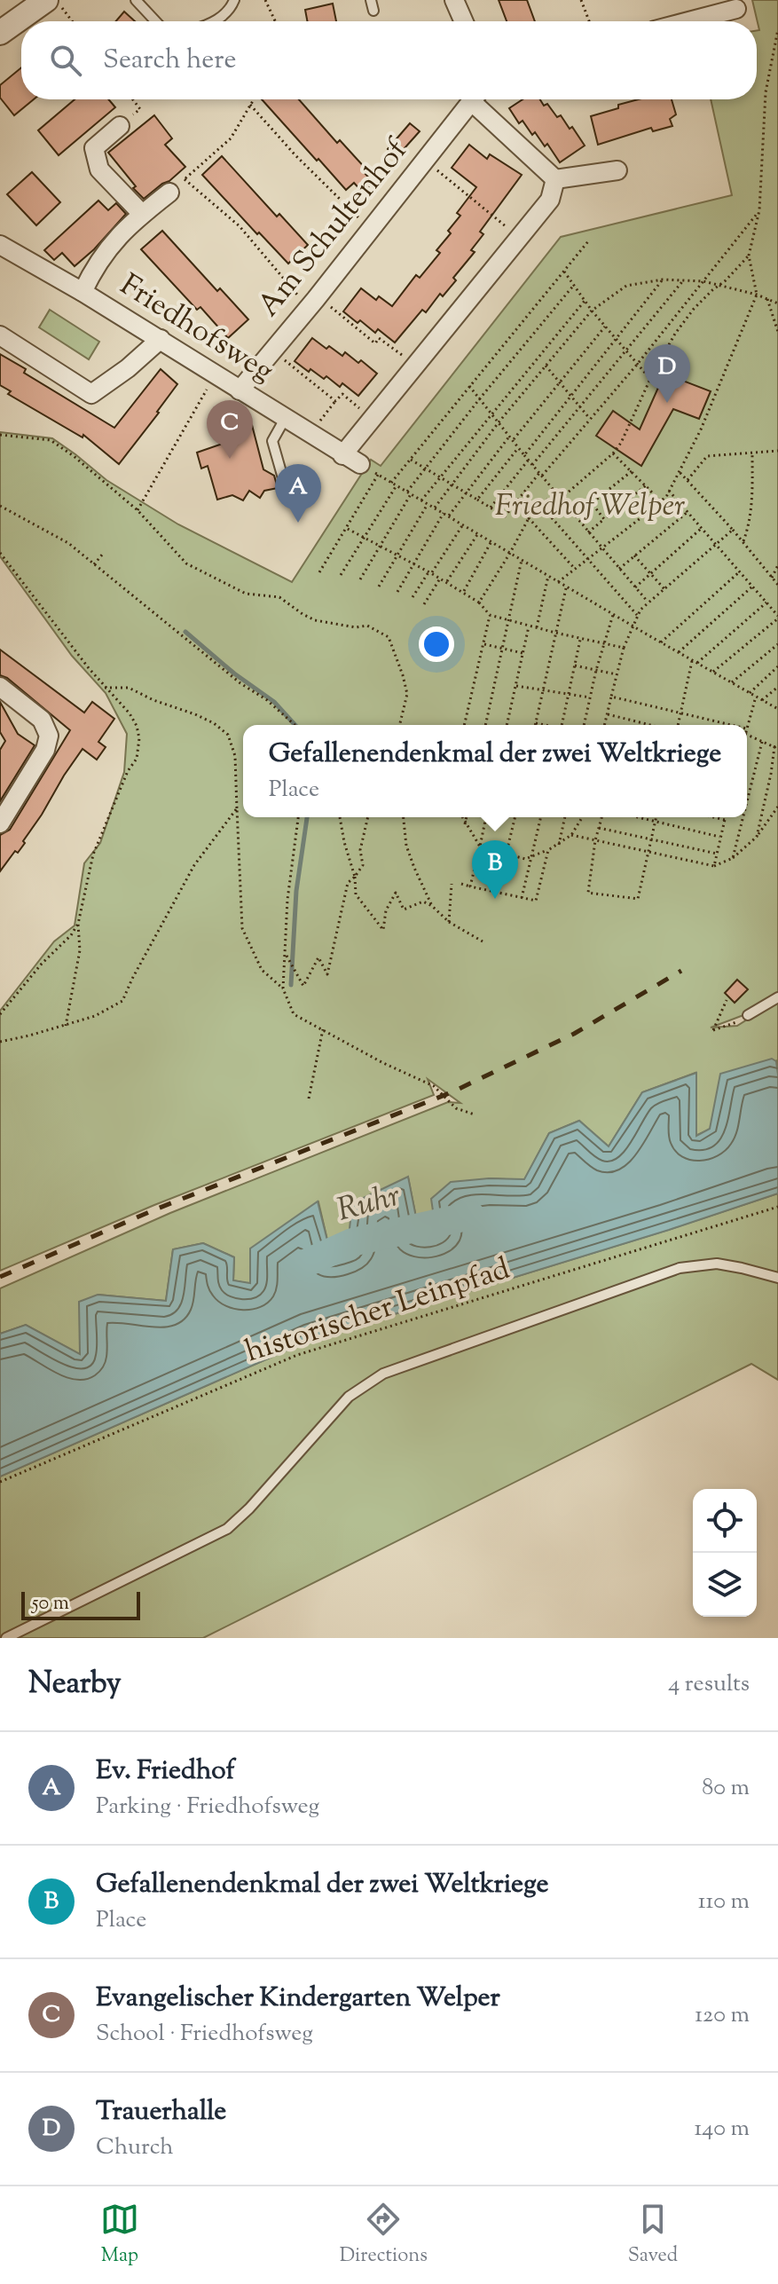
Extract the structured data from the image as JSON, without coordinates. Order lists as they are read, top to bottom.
{
  "streets": {
    "street": ["Am Schultenhof", "Friedhofsweg"],
    "path": ["historischer Leinpfad"]
  },
  "crossings": [
    ["Am Schultenhof", "Friedhofsweg"]
  ],
  "water": ["Ruhr"],
  "parks": ["Friedhof Welper"],
  "scale_bar": "50 m",
  "page": {
    "search": "Search here",
    "pins": [
      "D",
      "C",
      "A",
      "B"
    ],
    "popup": ["Gefallenendenkmal der zwei Weltkriege", "Place"],
    "scale": "50 m",
    "heading": ["Nearby", "4 results"],
    "list": [
      {
        "mark": "A",
        "name": "Ev. Friedhof",
        "note": "Parking · Friedhofsweg",
        "value": "80 m"
      },
      {
        "mark": "B",
        "name": "Gefallenendenkmal der zwei Weltkriege",
        "note": "Place",
        "value": "110 m"
      },
      {
        "mark": "C",
        "name": "Evangelischer Kindergarten Welper",
        "note": "School · Friedhofsweg",
        "value": "120 m"
      },
      {
        "mark": "D",
        "name": "Trauerhalle",
        "note": "Church",
        "value": "140 m"
      }
    ],
    "nav": ["Map", "Directions", "Saved"]
  }
}
